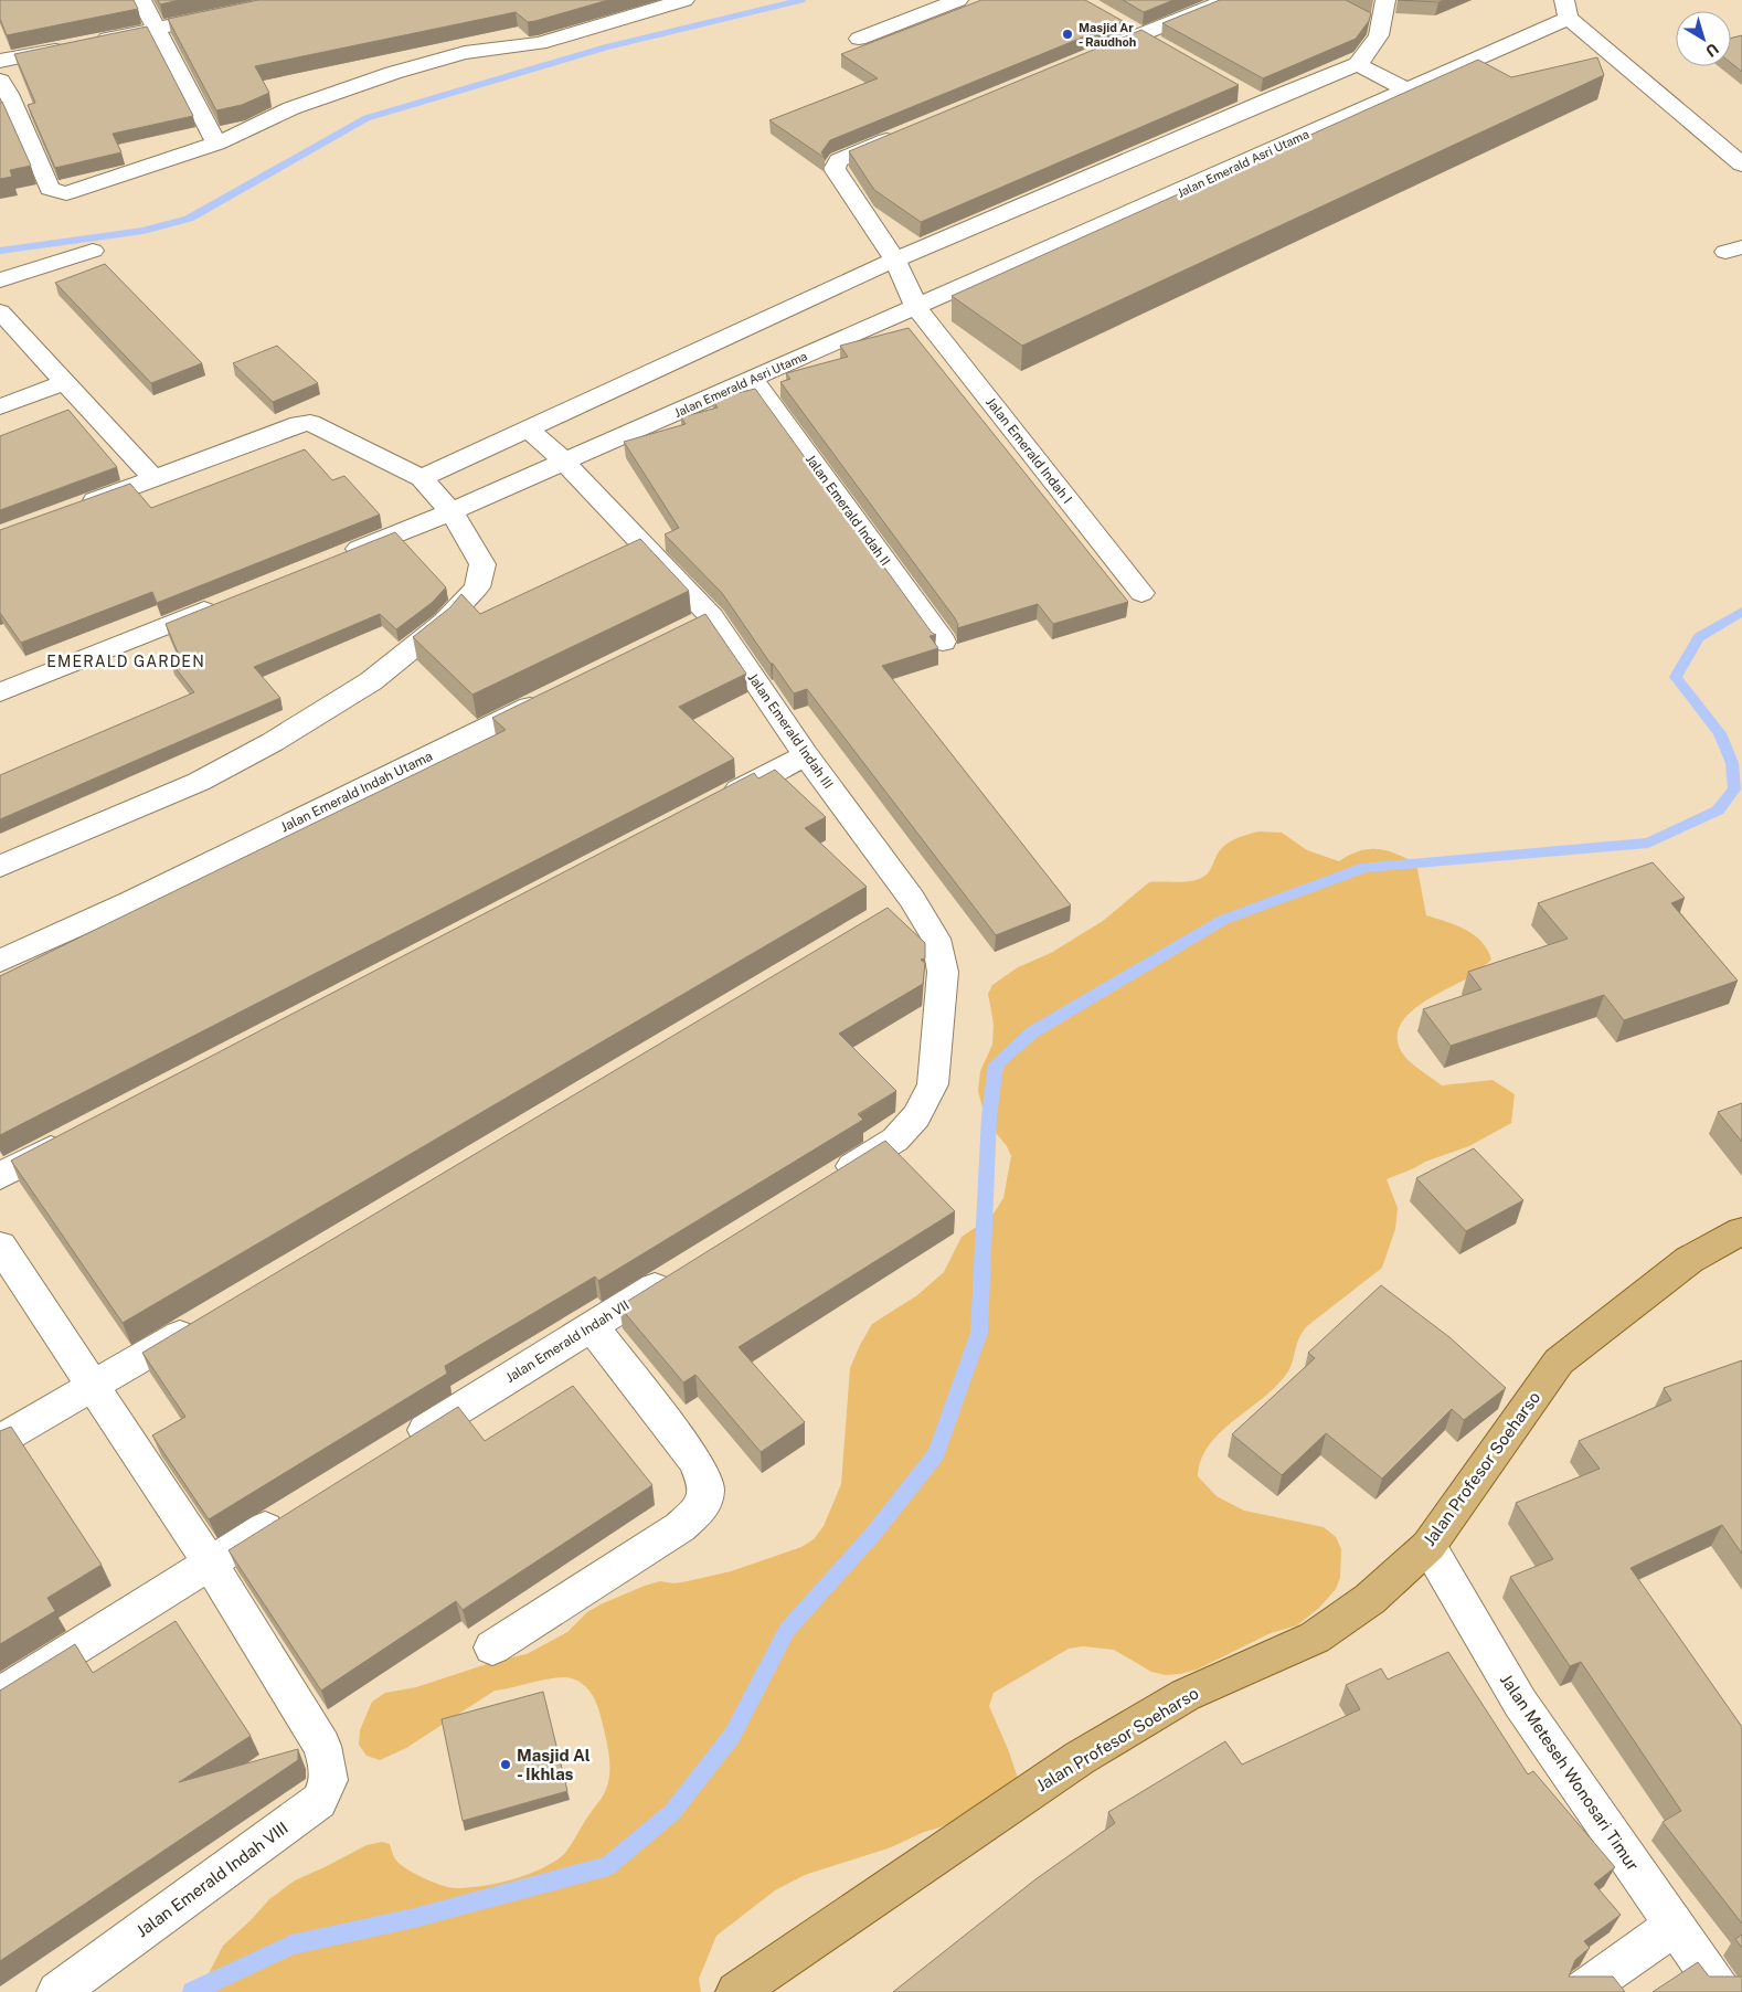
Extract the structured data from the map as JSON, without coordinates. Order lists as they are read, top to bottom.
{
  "streets": {
    "main road": ["Jalan Profesor Soeharso"],
    "street": [
      "Jalan Emerald Asri Utama",
      "Jalan Emerald Indah I",
      "Jalan Emerald Indah II",
      "Jalan Emerald Indah III",
      "Jalan Emerald Indah Utama",
      "Jalan Emerald Indah VII",
      "Jalan Meteseh Wonosari Timur",
      "Jalan Emerald Indah VIII"
    ]
  },
  "crossings": [
    ["Jalan Emerald Asri Utama", "Jalan Emerald Indah I"],
    ["Jalan Emerald Asri Utama", "Jalan Emerald Indah II"],
    ["Jalan Emerald Asri Utama", "Jalan Emerald Indah III"],
    ["Jalan Profesor Soeharso", "Jalan Meteseh Wonosari Timur"]
  ],
  "districts": ["EMERALD GARDEN"],
  "places": ["Masjid Ar - Raudhoh", "Masjid Al - Ikhlas"],
  "north": "bottom right"
}
